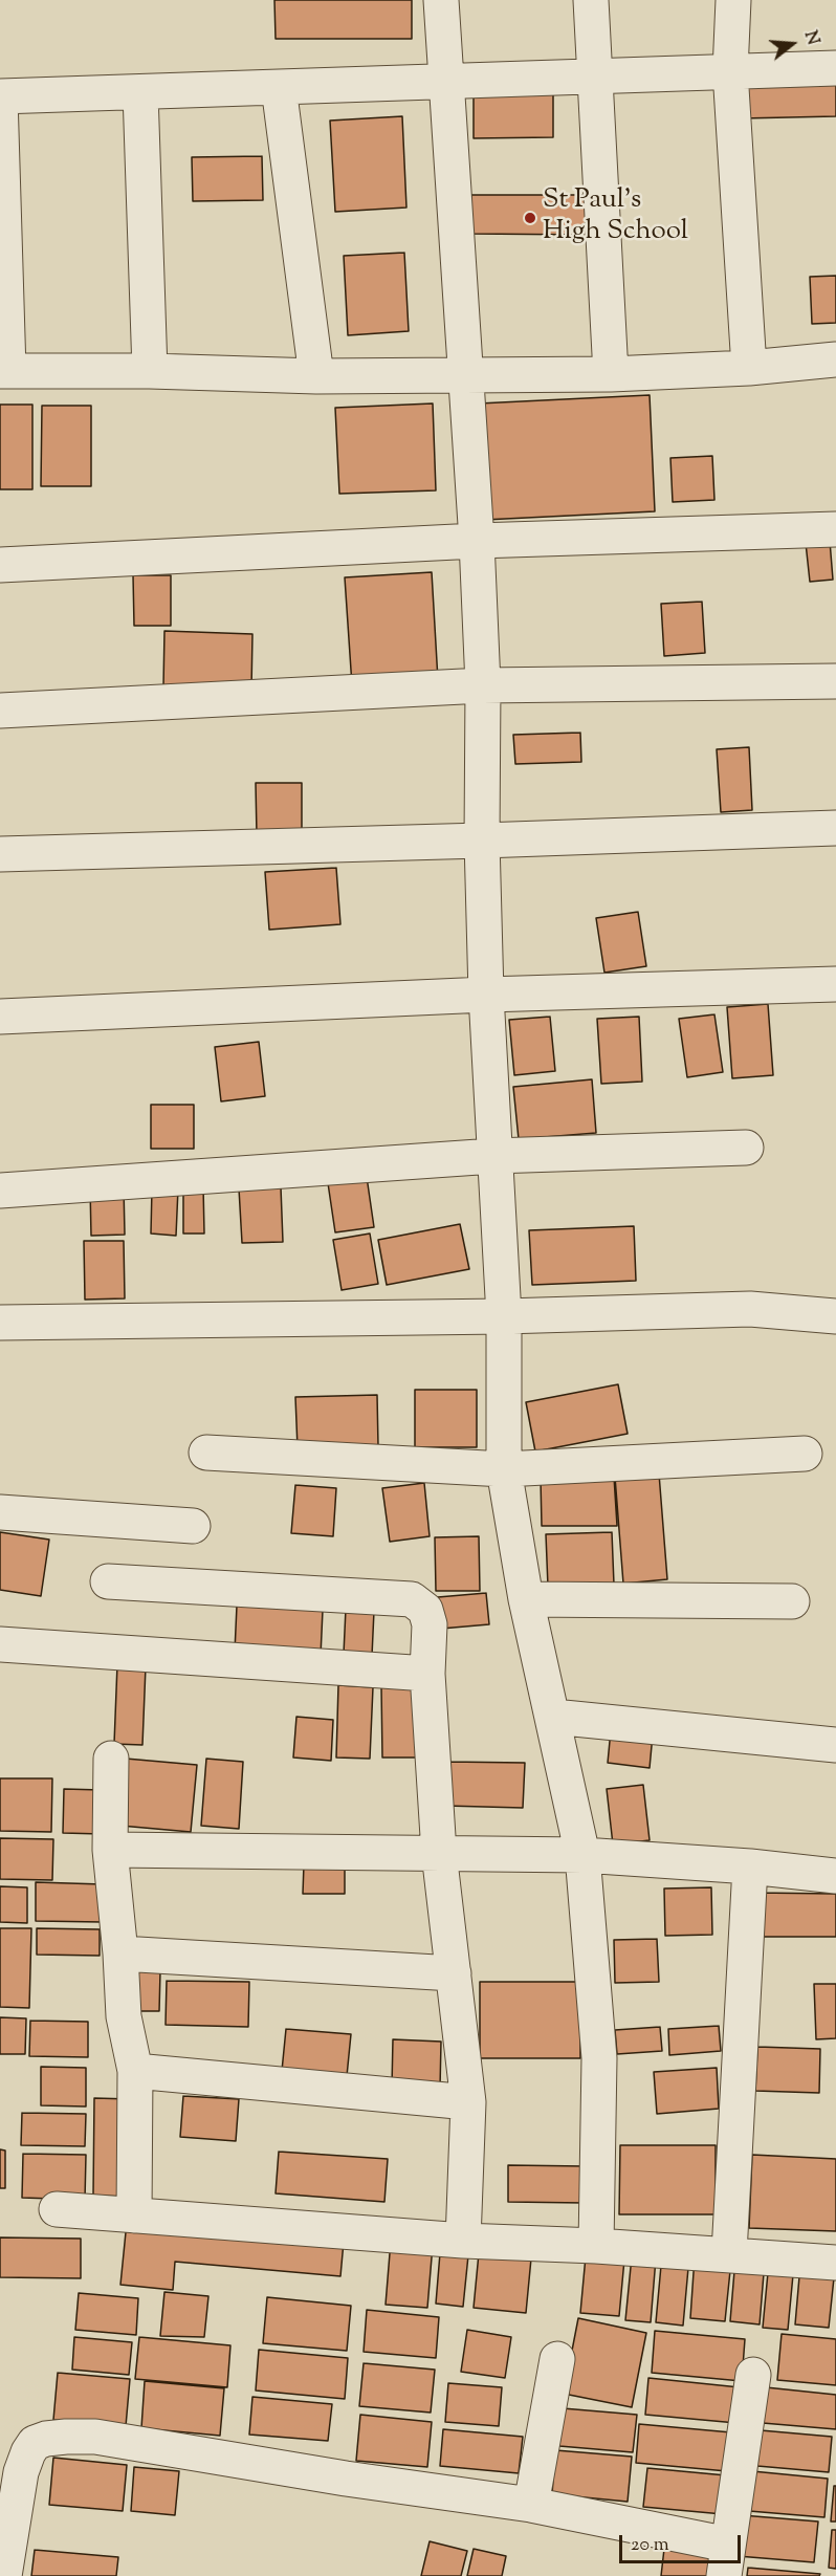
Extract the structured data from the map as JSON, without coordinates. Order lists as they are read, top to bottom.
{
  "places": ["St Paul's High School"],
  "scale_bar": "20 m",
  "north": "right"
}
